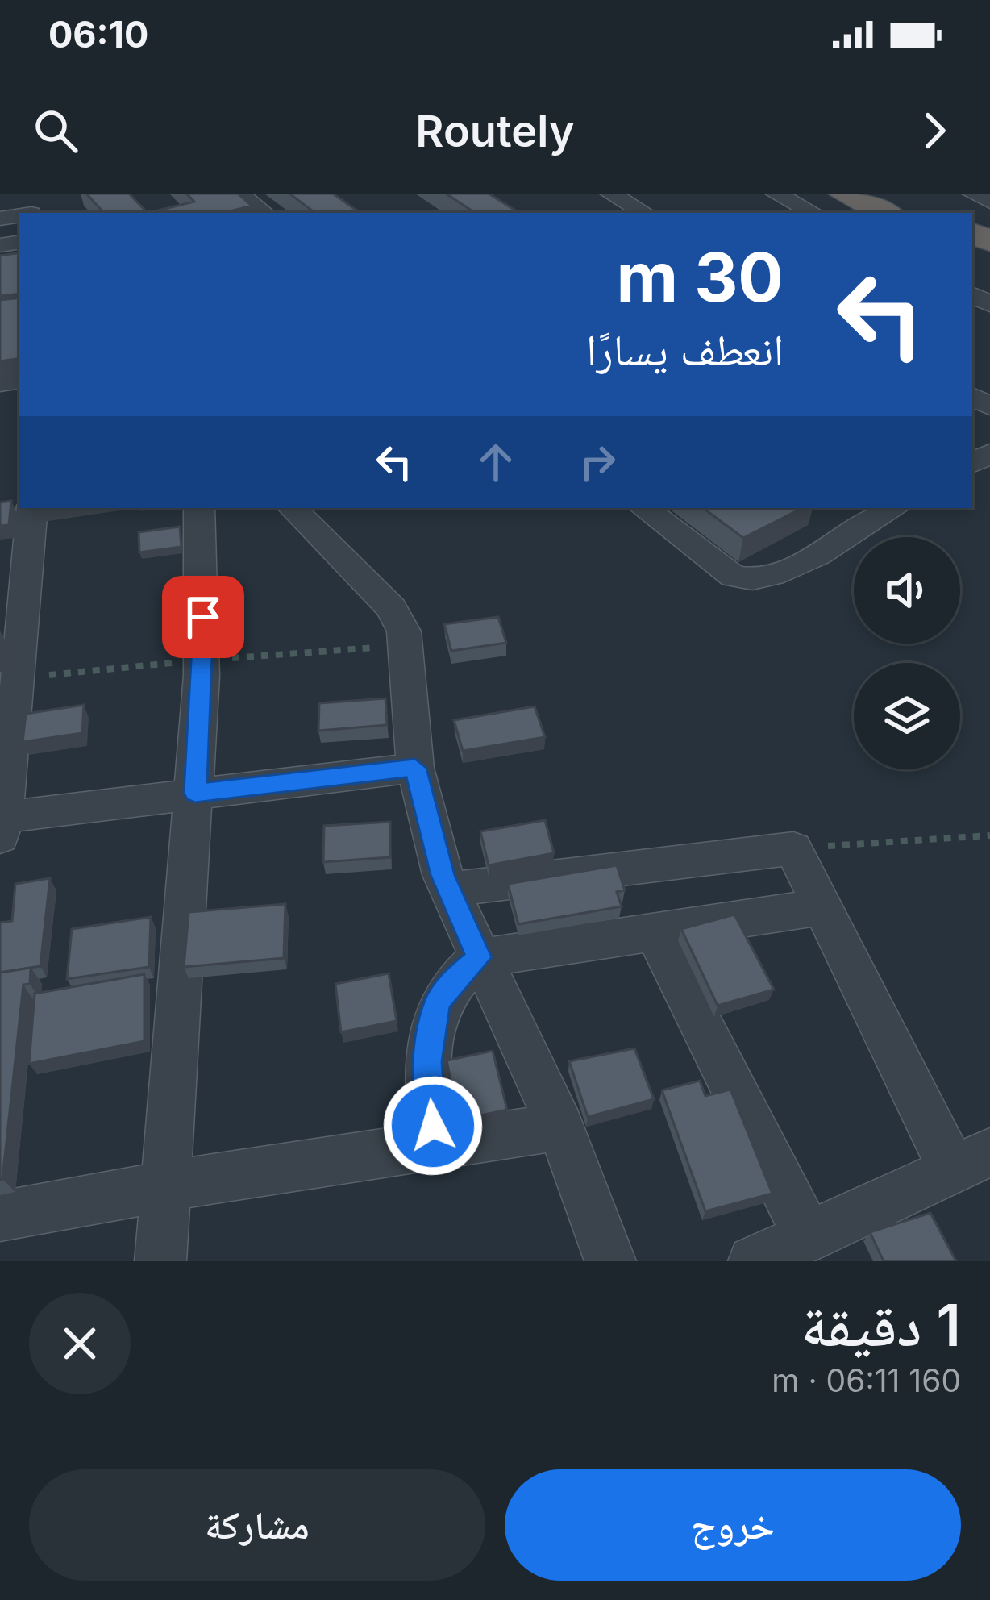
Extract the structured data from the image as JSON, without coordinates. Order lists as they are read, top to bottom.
{
  "page": {
    "status": "06:10",
    "header": "Routely",
    "turn": ["30 m", "انعطف يسارًا"],
    "heading": ["1 دقيقة", "160 m · 06:11"],
    "buttons": ["خروج", "مشاركة"]
  }
}
